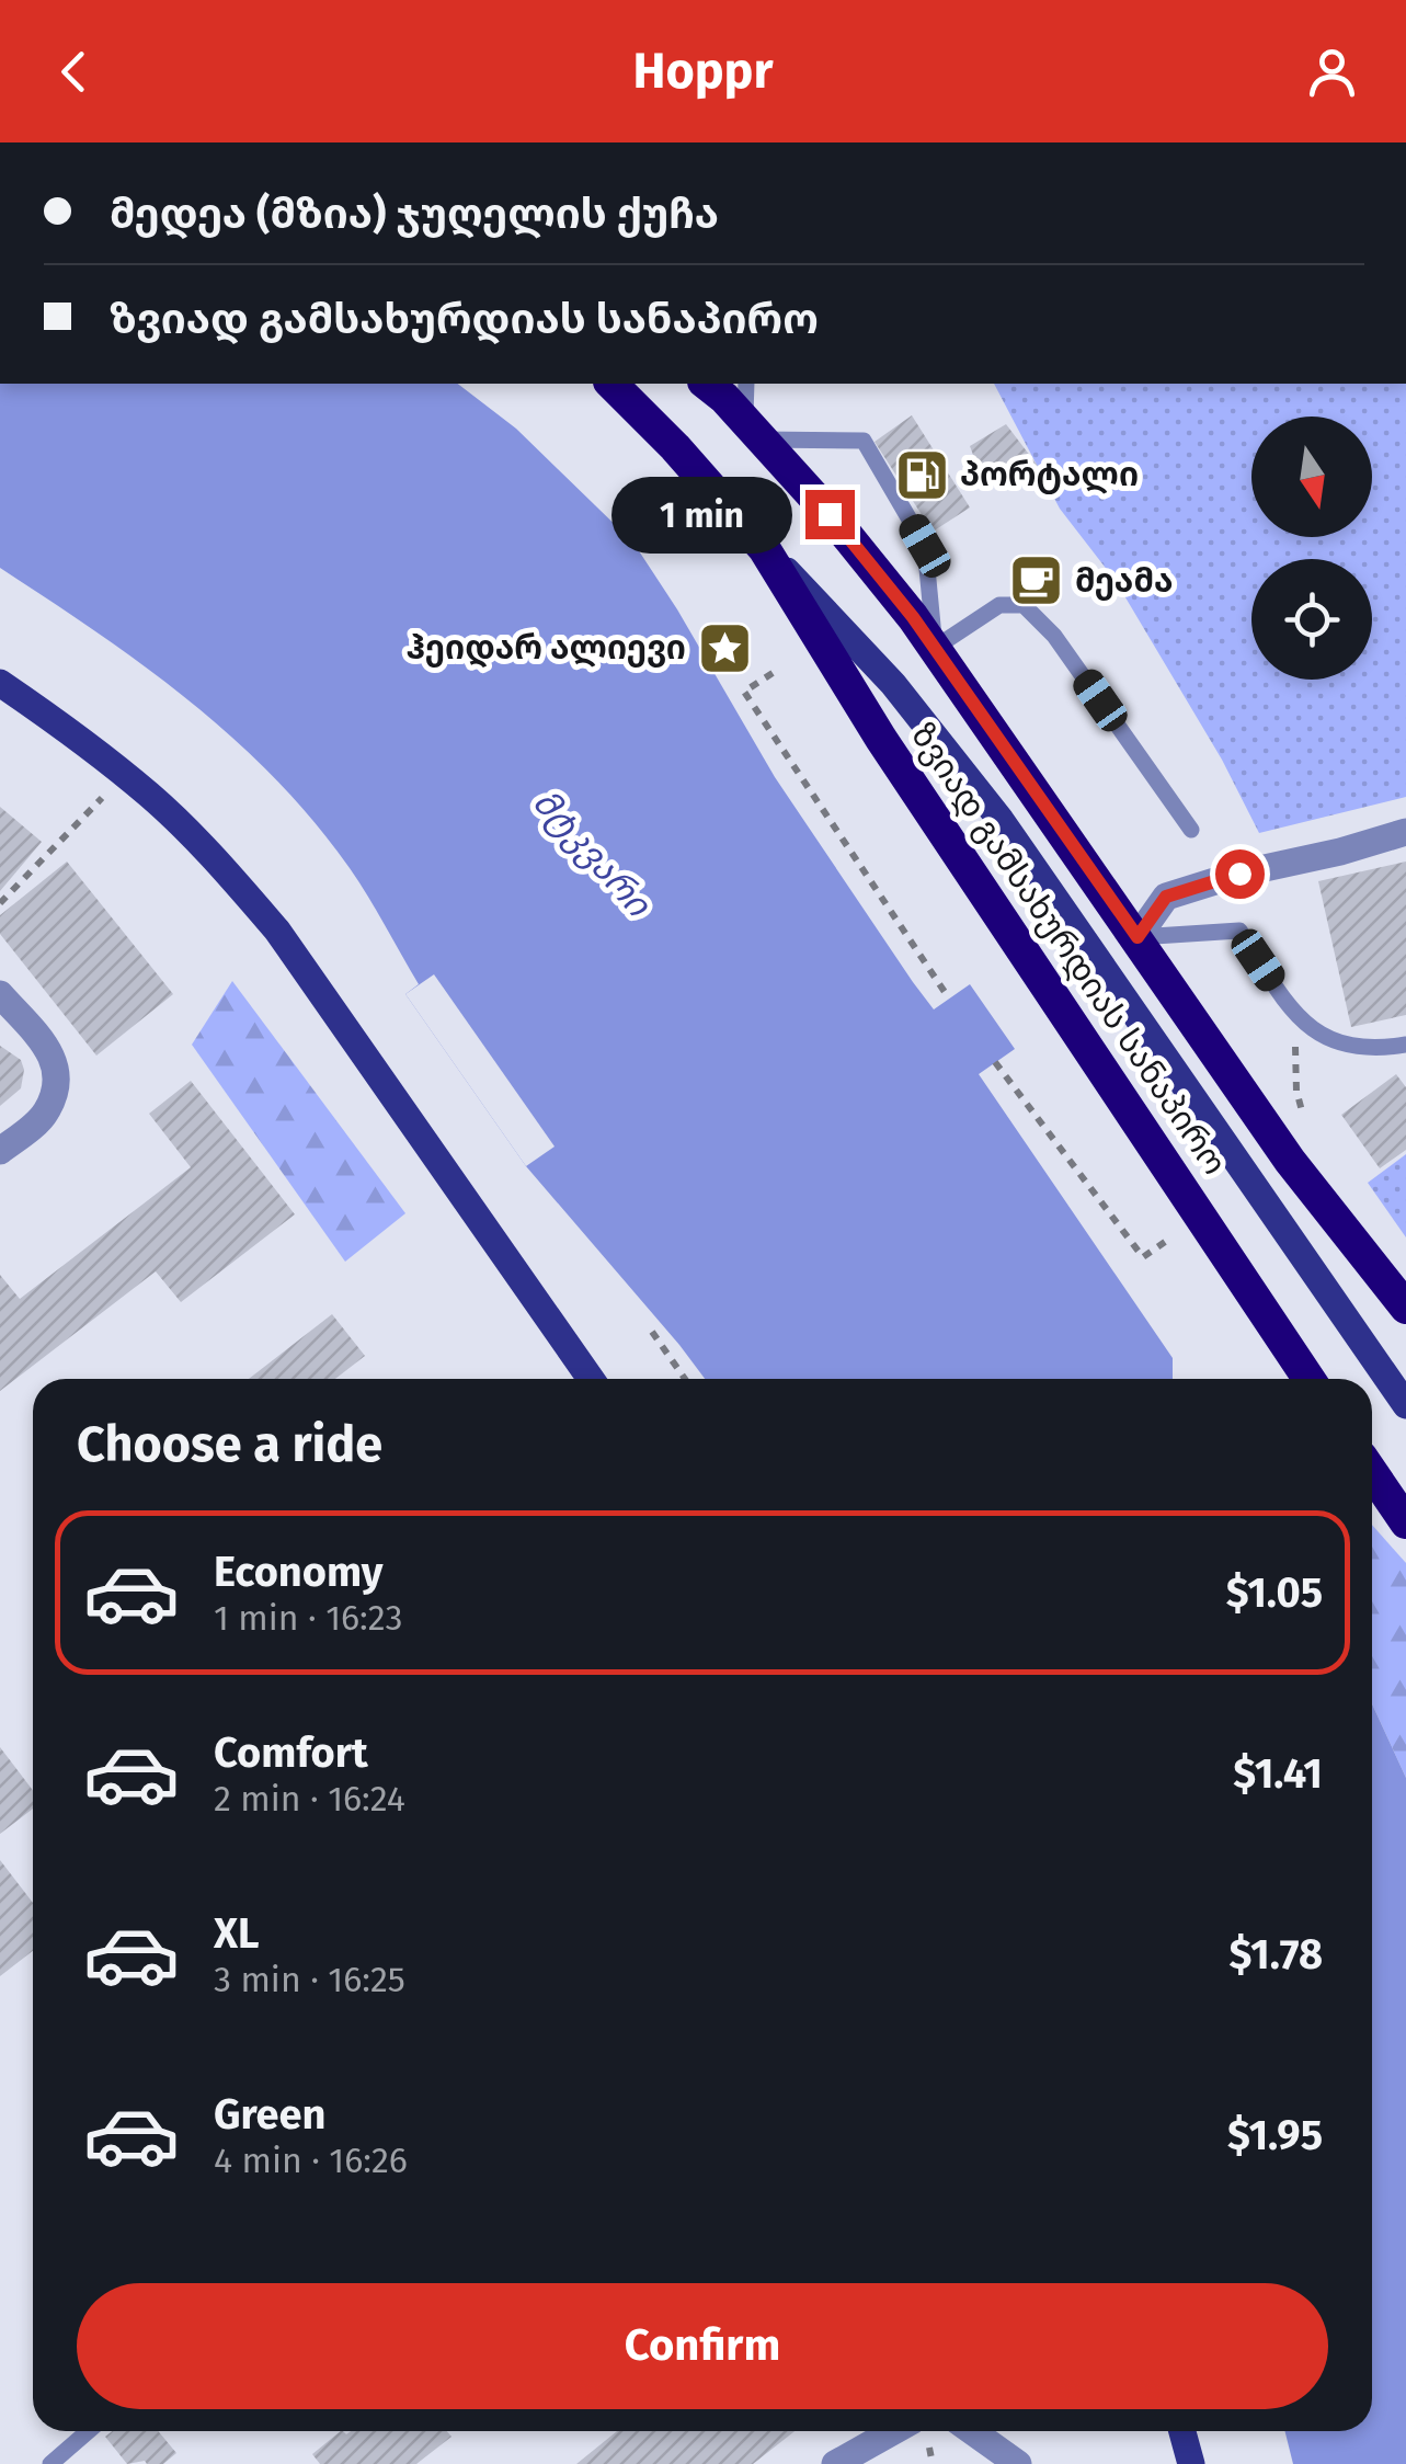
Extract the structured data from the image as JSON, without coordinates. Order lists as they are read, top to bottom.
{
  "streets": {
    "highway": ["ზვიად გამსახურდიას სანაპირო"]
  },
  "water": ["მტკვარი"],
  "places": {
    "fuel station": ["პორტალი"],
    "cafe": ["მეამა"],
    "place": ["ჰეიდარ ალიევი"]
  },
  "north": "bottom",
  "page": {
    "header": "Hoppr",
    "banner": ["მედეა (მზია) ჯუღელის ქუჩა", "ზვიად გამსახურდიას სანაპირო"],
    "bubble": "1 min",
    "heading": "Choose a ride",
    "list": [
      {
        "name": "Economy",
        "note": "1 min · 16:23",
        "value": "$1.05"
      },
      {
        "name": "Comfort",
        "note": "2 min · 16:24",
        "value": "$1.41"
      },
      {
        "name": "XL",
        "note": "3 min · 16:25",
        "value": "$1.78"
      },
      {
        "name": "Green",
        "note": "4 min · 16:26",
        "value": "$1.95"
      }
    ],
    "buttons": "Confirm"
  }
}
